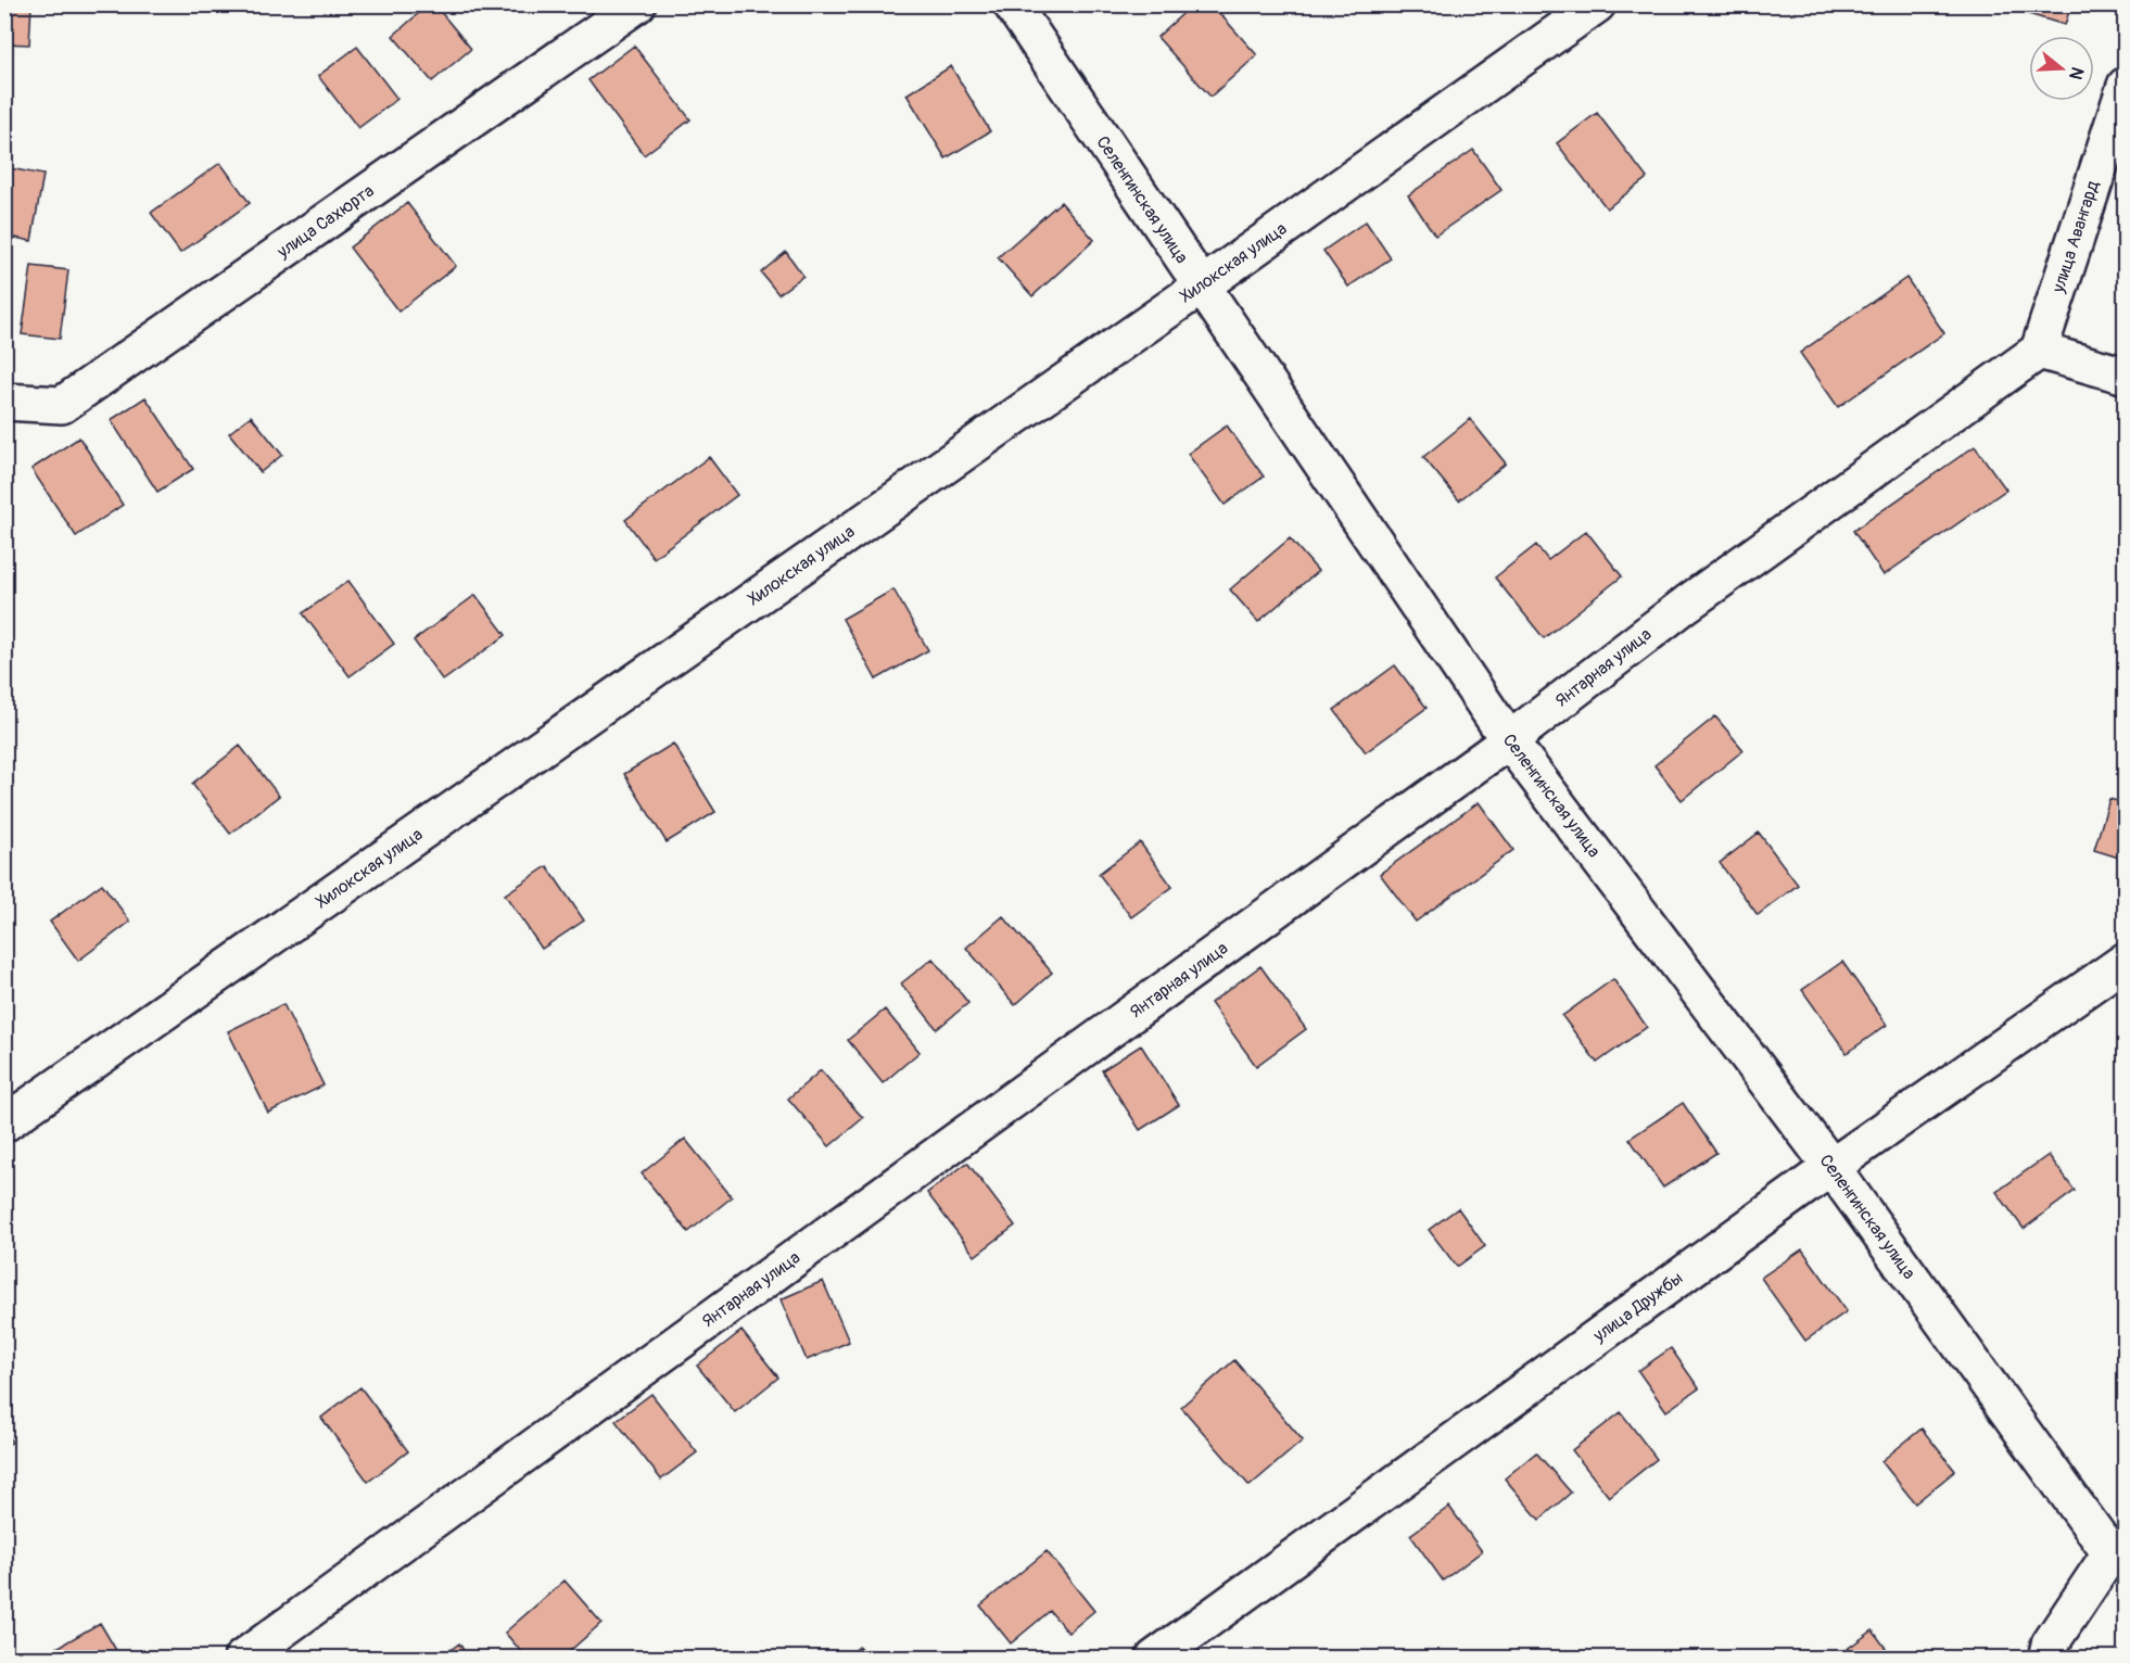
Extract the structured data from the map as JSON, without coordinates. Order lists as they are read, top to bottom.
{
  "streets": {
    "street": [
      "Селенгинская улица",
      "улица Сахюрта",
      "улица Авангард",
      "Хилокская улица",
      "Янтарная улица",
      "улица Дружбы"
    ]
  },
  "crossings": [
    ["Селенгинская улица", "Хилокская улица"],
    ["Селенгинская улица", "Янтарная улица"],
    ["Селенгинская улица", "улица Дружбы"],
    ["улица Авангард", "Янтарная улица"]
  ],
  "north": "right"
}
